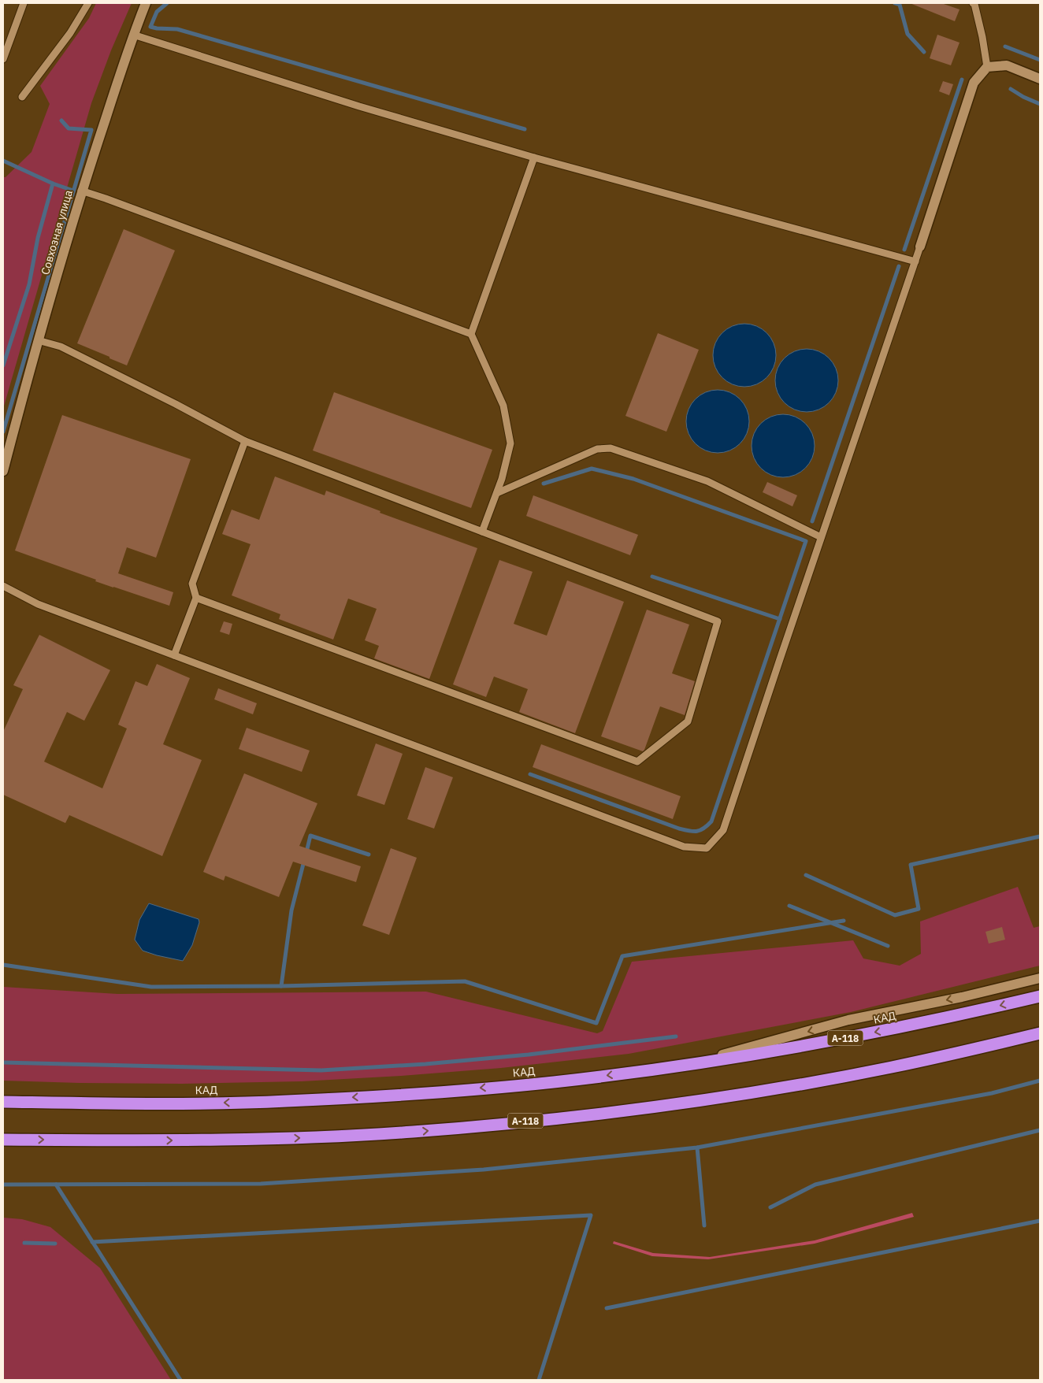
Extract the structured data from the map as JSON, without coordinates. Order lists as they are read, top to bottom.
{
  "streets": {
    "highway": ["КАД", "А-118"],
    "street": ["Совхозная улица"]
  }
}
